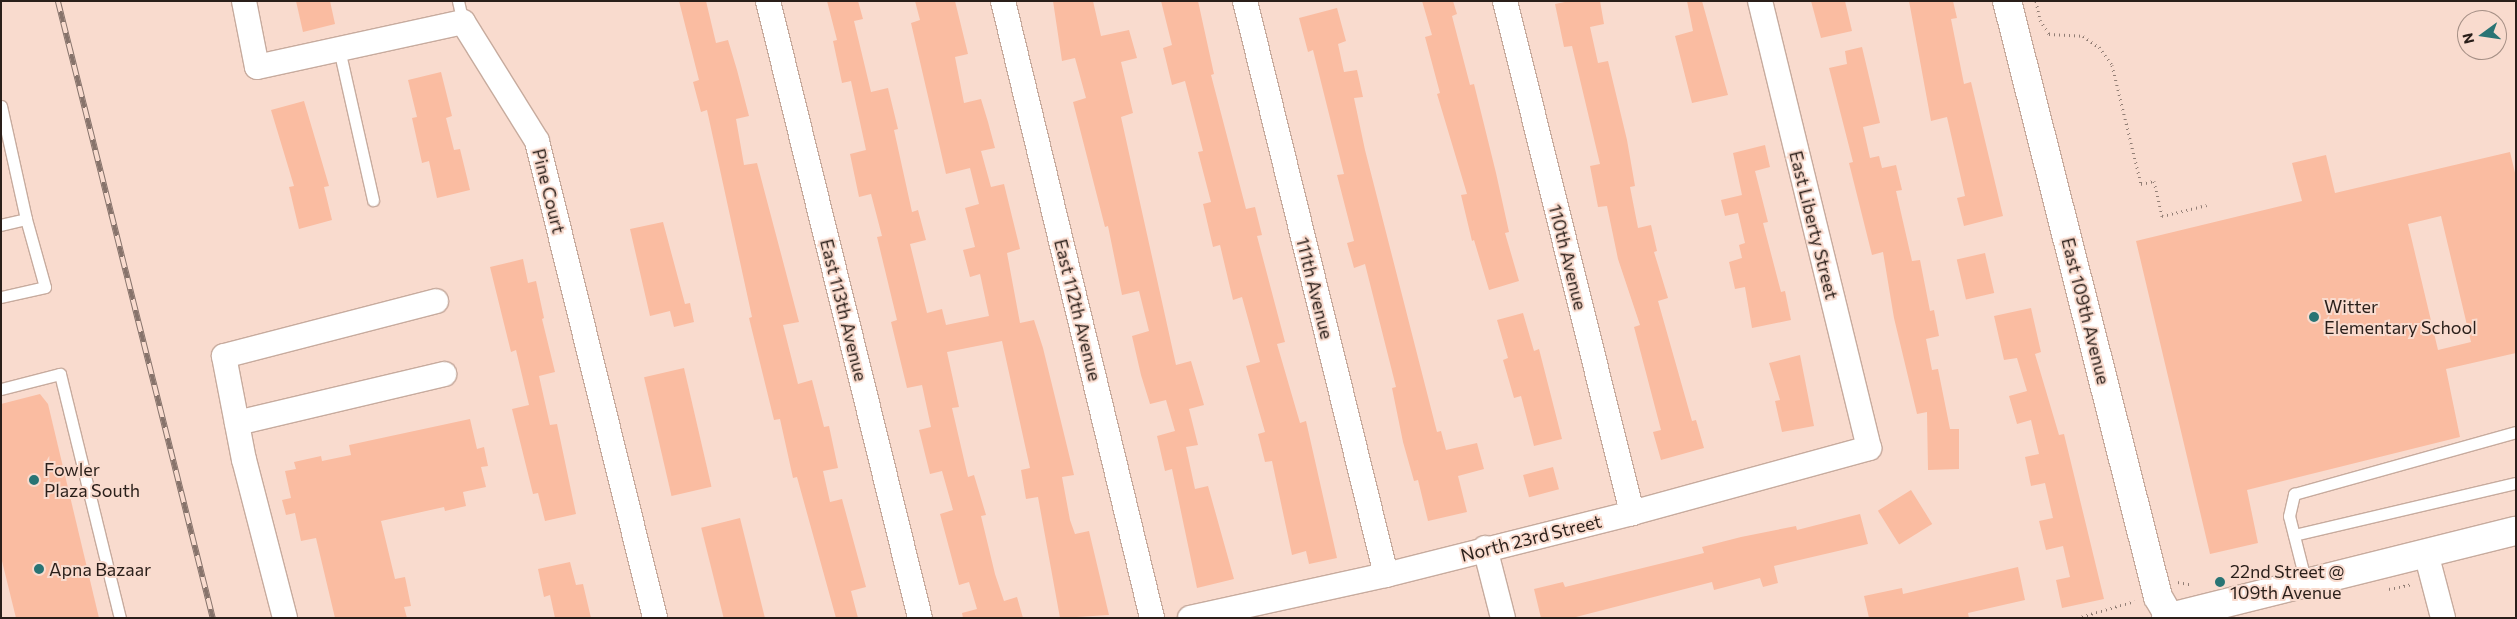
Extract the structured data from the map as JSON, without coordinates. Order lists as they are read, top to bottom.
{
  "streets": {
    "street": [
      "Pine Court",
      "East Liberty Street",
      "110th Avenue",
      "111th Avenue",
      "East 113th Avenue",
      "East 112th Avenue",
      "East 109th Avenue",
      "North 23rd Street"
    ]
  },
  "crossings": [
    ["East Liberty Street", "North 23rd Street"],
    ["110th Avenue", "North 23rd Street"],
    ["111th Avenue", "North 23rd Street"]
  ],
  "places": [
    "Witter Elementary School",
    "Fowler Plaza South",
    "Apna Bazaar",
    "22nd Street @ 109th Avenue"
  ],
  "north": "left"
}
